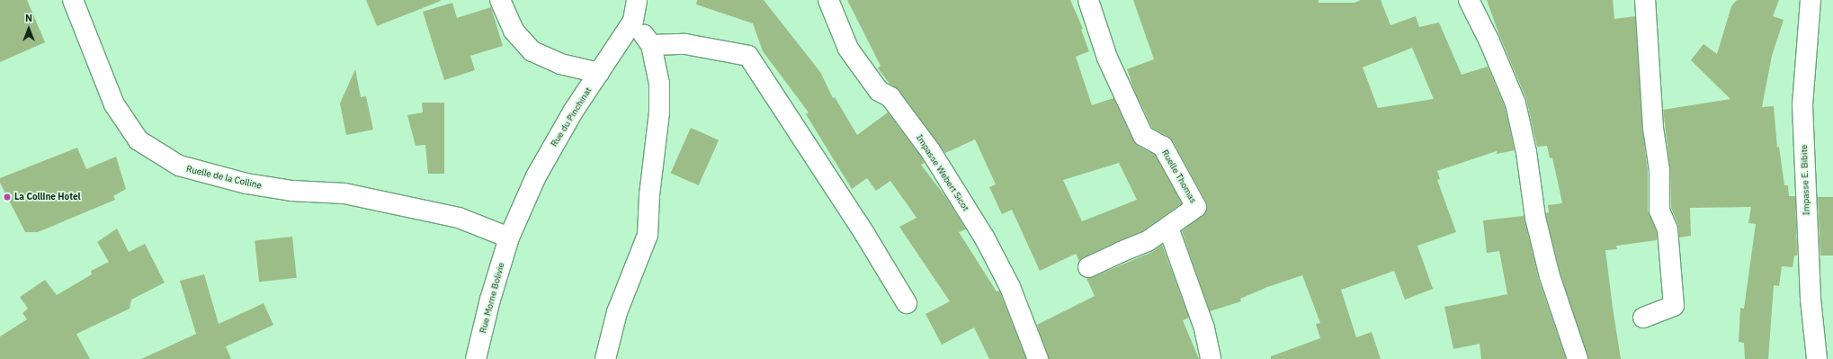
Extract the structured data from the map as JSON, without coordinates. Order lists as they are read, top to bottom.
{
  "streets": {
    "street": [
      "Rue du Pinchinat",
      "Impasse Webert Sicot",
      "Ruelle Thomas",
      "Ruelle de la Colline",
      "Impasse E. Bibite",
      "Rue Morne Bolivie"
    ]
  },
  "crossings": [
    ["Rue du Pinchinat", "Ruelle de la Colline"],
    ["Rue du Pinchinat", "Rue Morne Bolivie"],
    ["Ruelle de la Colline", "Rue Morne Bolivie"]
  ],
  "places": ["La Colline Hotel"],
  "north": "top"
}
